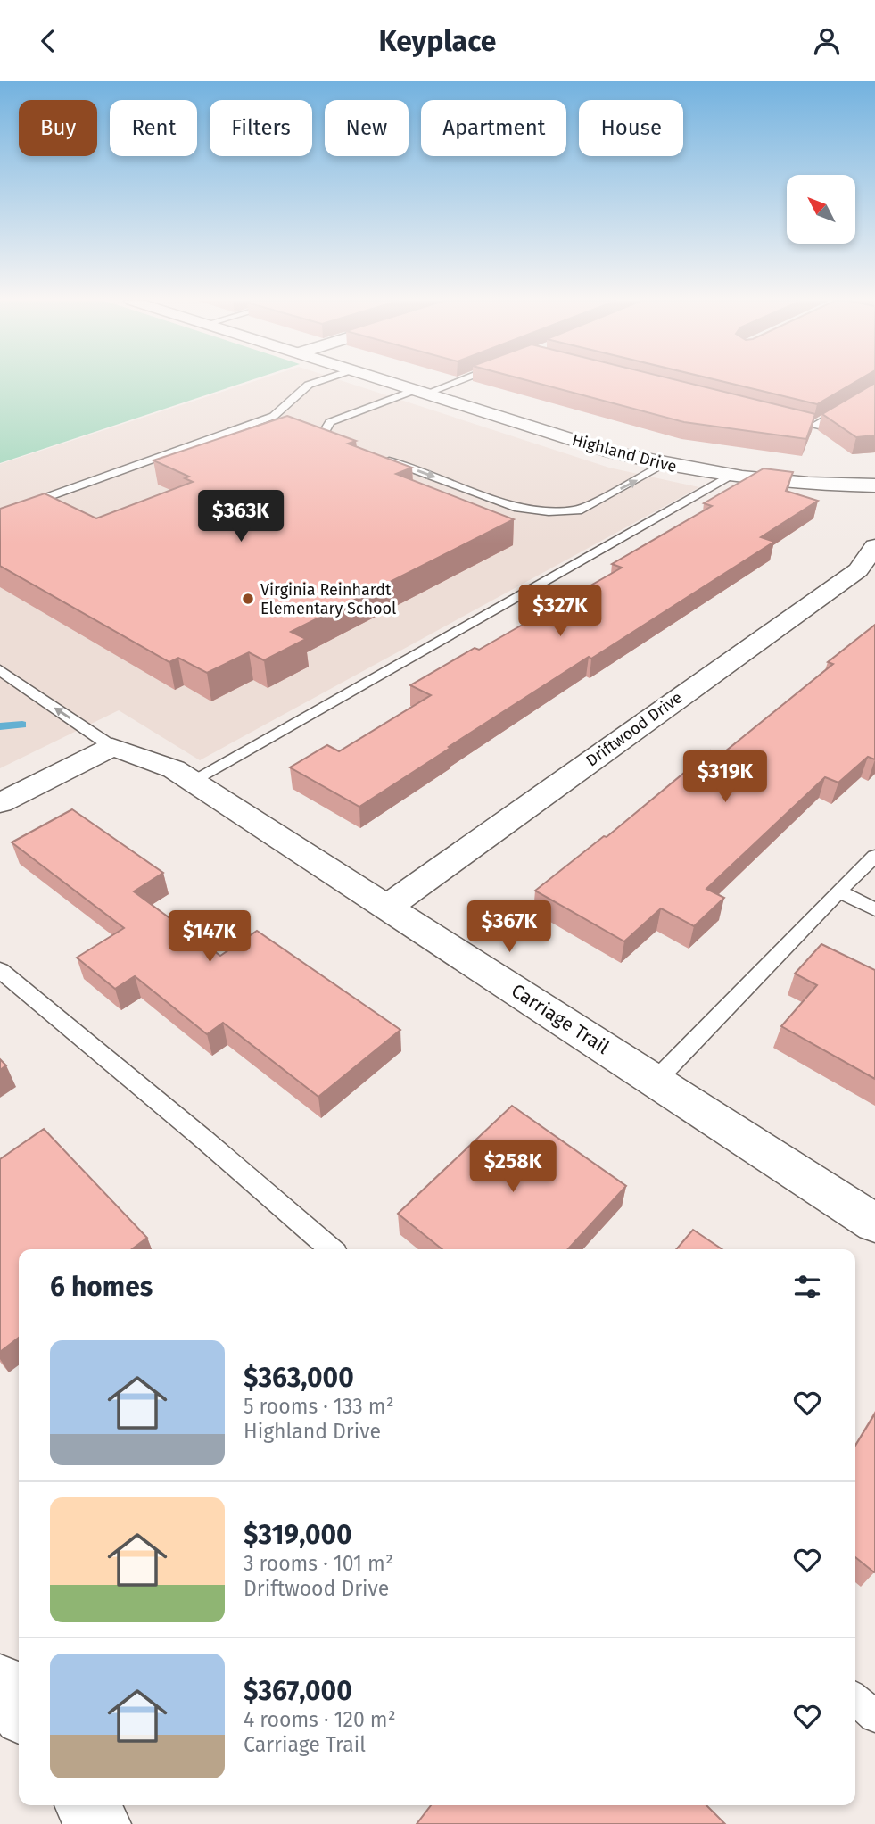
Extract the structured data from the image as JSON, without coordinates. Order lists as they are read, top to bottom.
{
  "streets": {
    "street": ["Highland Drive", "Driftwood Drive", "Carriage Trail"]
  },
  "crossings": [
    ["Driftwood Drive", "Carriage Trail"]
  ],
  "places": ["Virginia Reinhardt Elementary School"],
  "north": "top left",
  "page": {
    "header": "Keyplace",
    "chip": [
      "Buy",
      "Rent",
      "Filters",
      "New",
      "Apartment",
      "House"
    ],
    "price": [
      "$363K",
      "$327K",
      "$319K",
      "$367K",
      "$147K",
      "$258K"
    ],
    "heading": "6 homes",
    "list": [
      {
        "name": "$363,000",
        "note": "5 rooms · 133 m² · Highland Drive"
      },
      {
        "name": "$319,000",
        "note": "3 rooms · 101 m² · Driftwood Drive"
      },
      {
        "name": "$367,000",
        "note": "4 rooms · 120 m² · Carriage Trail"
      }
    ]
  }
}
